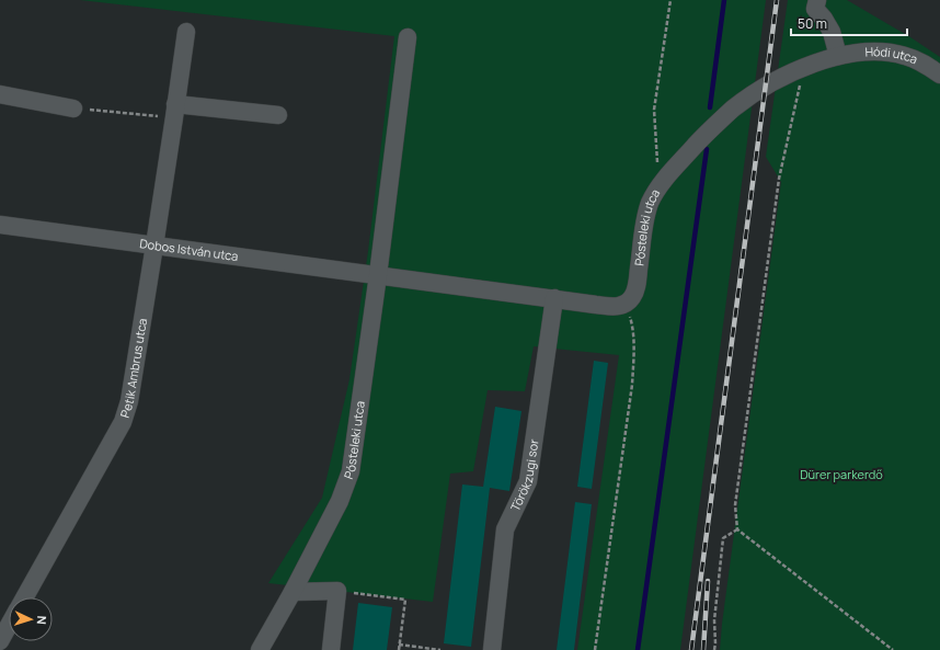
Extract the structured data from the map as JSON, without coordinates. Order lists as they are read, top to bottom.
{
  "streets": {
    "street": [
      "Hódi utca",
      "Pósteleki utca",
      "Dobos István utca",
      "Petik Ambrus utca",
      "Törökzugi sor"
    ]
  },
  "crossings": [
    ["Hódi utca", "Pósteleki utca"],
    ["Pósteleki utca", "Dobos István utca"],
    ["Dobos István utca", "Petik Ambrus utca"]
  ],
  "parks": ["Dürer parkerdő"],
  "scale_bar": "50 m",
  "north": "right"
}
